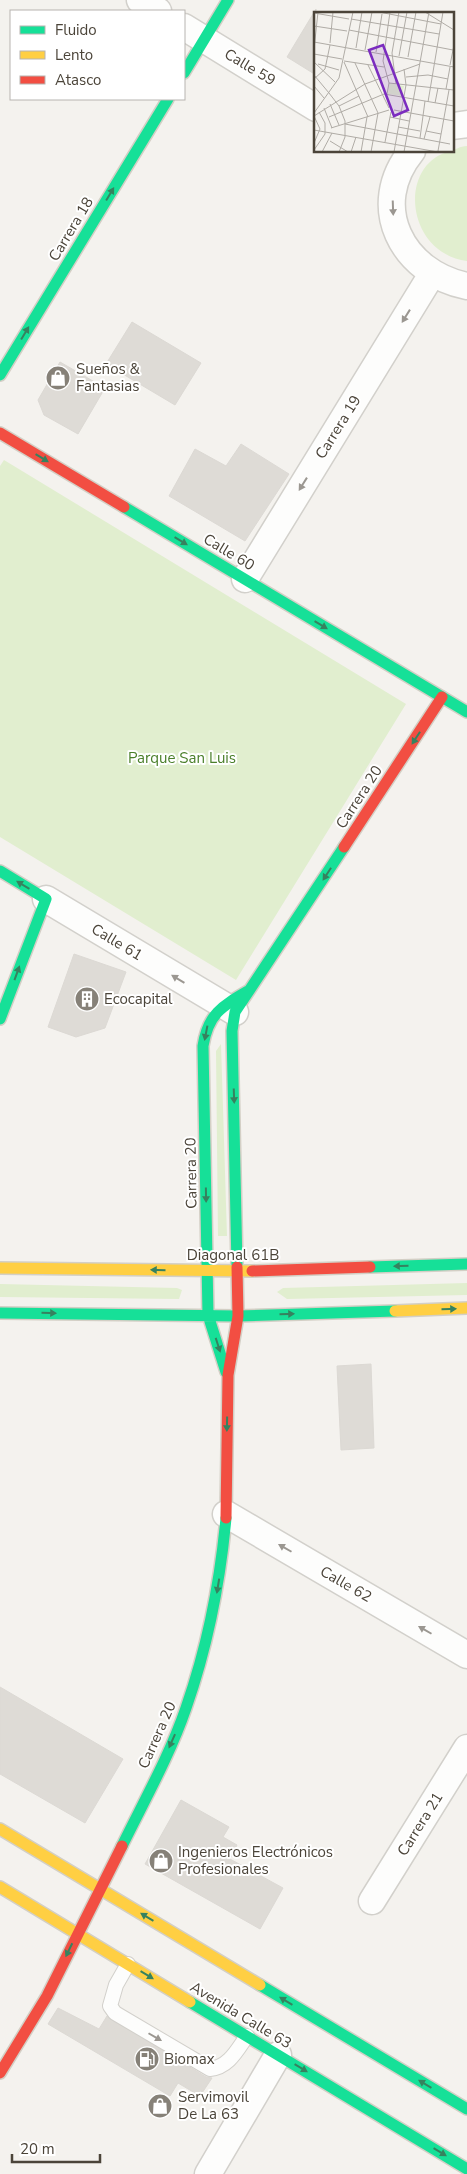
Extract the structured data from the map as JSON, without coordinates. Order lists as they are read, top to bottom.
{
  "streets": {
    "street": [
      "Calle 59",
      "Carrera 18",
      "Carrera 19",
      "Calle 60",
      "Carrera 20",
      "Calle 61",
      "Diagonal 61B",
      "Calle 62",
      "Carrera 21",
      "Avenida Calle 63"
    ]
  },
  "crossings": [
    ["Carrera 19", "Calle 60"],
    ["Calle 60", "Carrera 20"],
    ["Carrera 20", "Calle 61"],
    ["Carrera 20", "Diagonal 61B"],
    ["Carrera 20", "Calle 62"],
    ["Carrera 20", "Avenida Calle 63"]
  ],
  "one_way": [
    "Carrera 18",
    "Carrera 19",
    "Calle 60",
    "Carrera 20",
    "Calle 61",
    "Calle 62"
  ],
  "parks": ["Parque San Luis"],
  "places": {
    "shop": ["Sueños & Fantasias", "Ingenieros Electrónicos Profesionales", "Servimovil De La 63"],
    "building": ["Ecocapital"],
    "fuel station": ["Biomax"]
  },
  "legend": ["Fluido", "Lento", "Atasco"],
  "scale_bar": "20 m"
}
